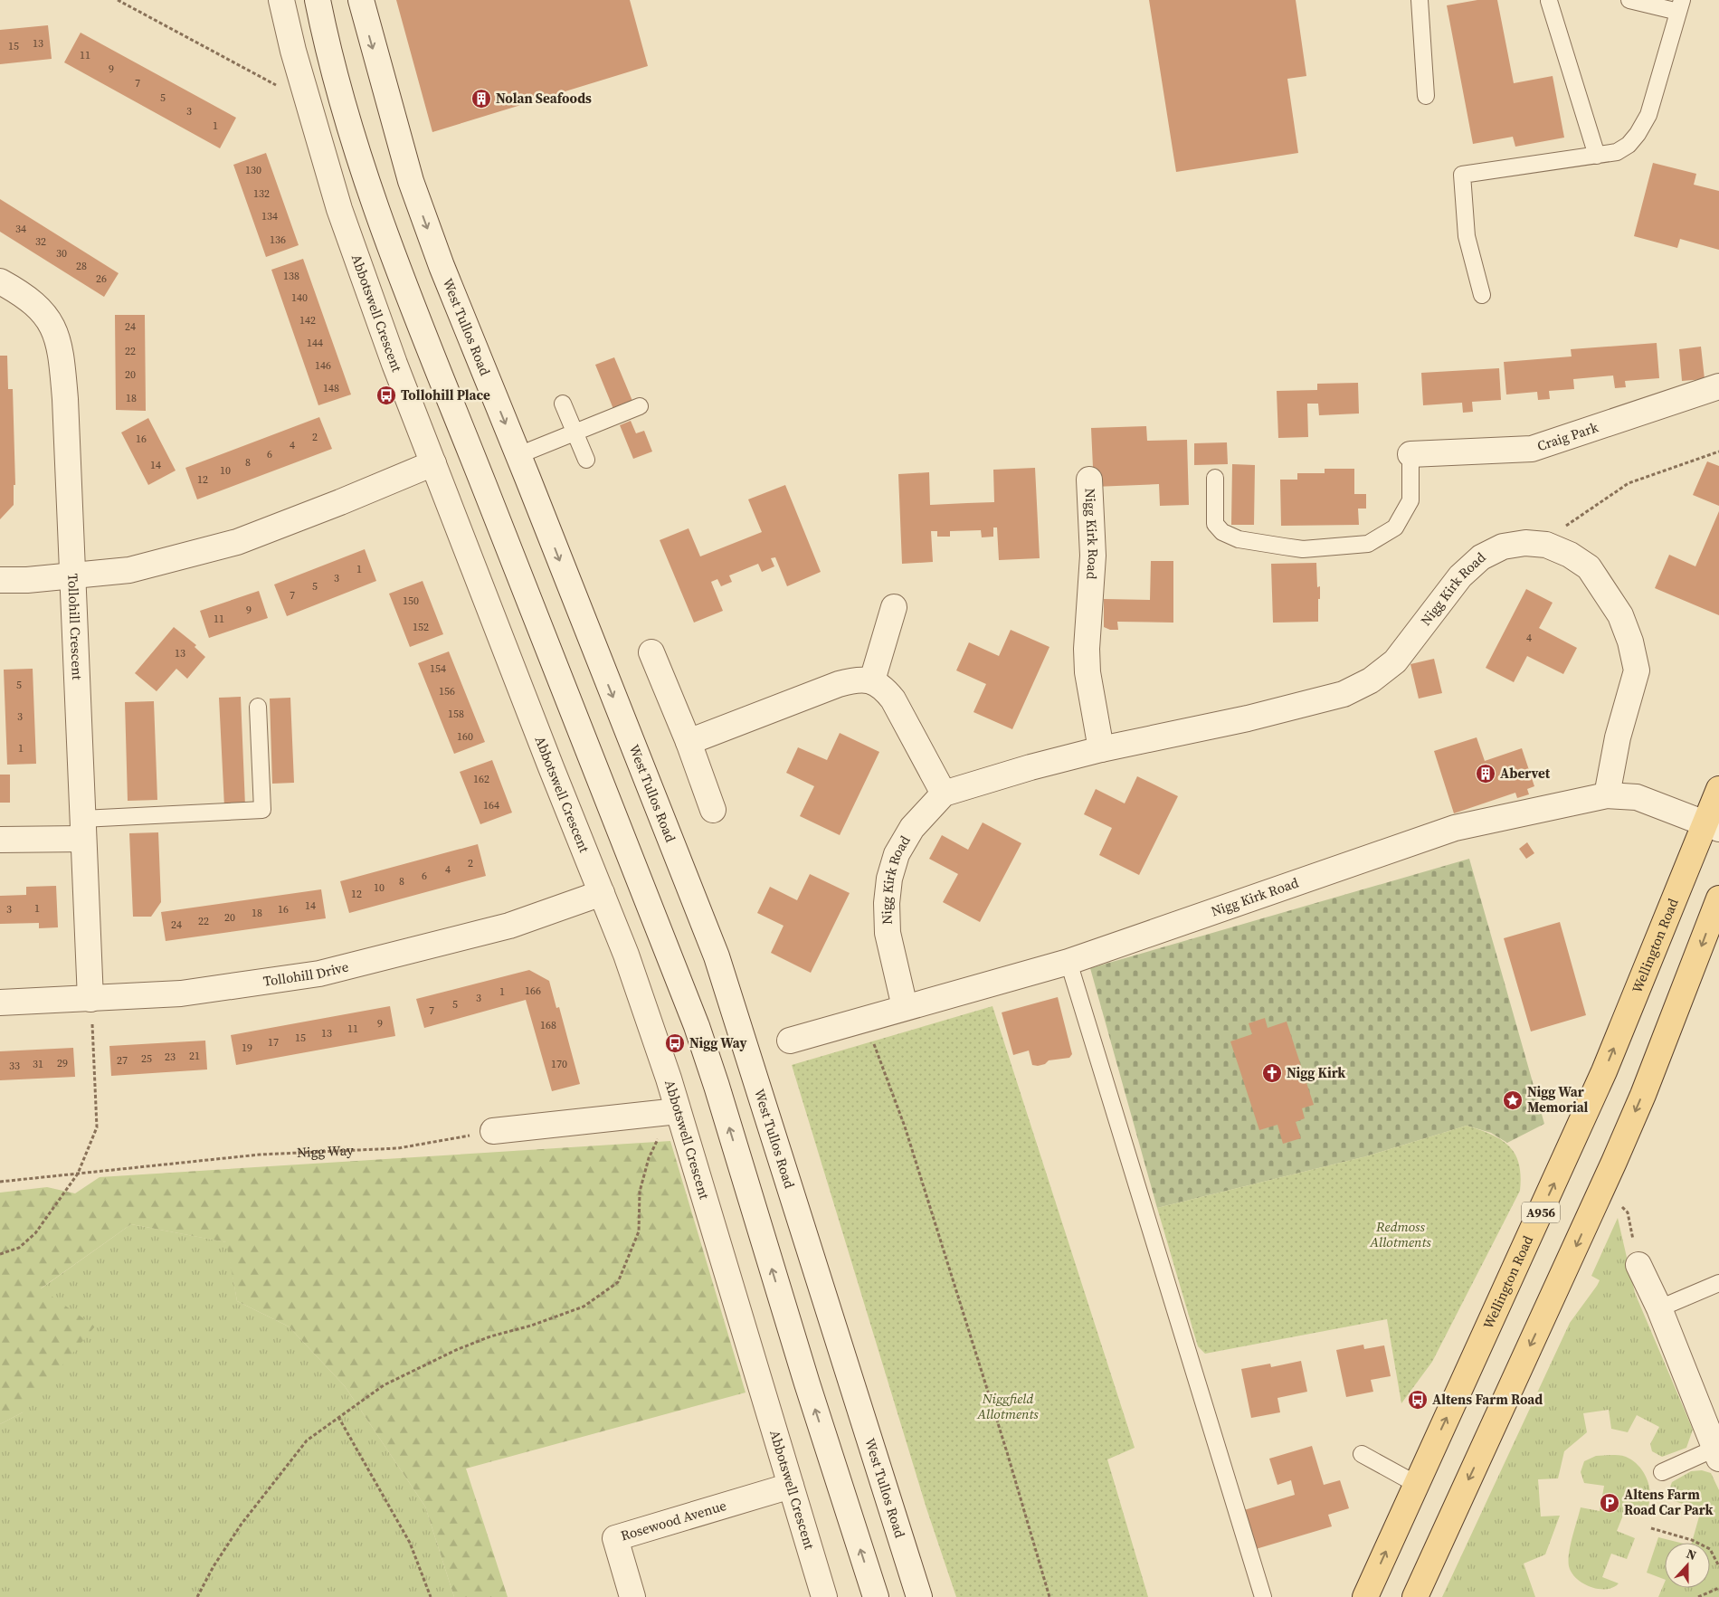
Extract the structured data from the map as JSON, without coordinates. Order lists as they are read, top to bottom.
{
  "streets": {
    "main road": ["Wellington Road", "A956"],
    "street": [
      "Abbotswell Crescent",
      "West Tullos Road",
      "Craig Park",
      "Nigg Kirk Road",
      "Tollohill Crescent",
      "Tollohill Drive",
      "Rosewood Avenue"
    ],
    "path": ["Nigg Way"]
  },
  "crossings": [
    ["Abbotswell Crescent", "Tollohill Drive"],
    ["Abbotswell Crescent", "Rosewood Avenue"],
    ["Nigg Kirk Road", "Wellington Road"],
    ["Tollohill Crescent", "Tollohill Drive"]
  ],
  "parks": ["Redmoss Allotments", "Niggfield Allotments"],
  "places": {
    "building": ["Nolan Seafoods", "Abervet"],
    "bus stop": ["Tollohill Place", "Nigg Way", "Altens Farm Road"],
    "church": ["Nigg Kirk"],
    "place": ["Nigg War Memorial"],
    "parking": ["Altens Farm Road Car Park"]
  },
  "house_numbers": [
    "13",
    "15",
    "11",
    "9",
    "7",
    "5",
    "3",
    "1",
    "130",
    "132",
    "134",
    "34",
    "136",
    "32",
    "30",
    "28",
    "138",
    "26",
    "140",
    "142",
    "24",
    "144",
    "22",
    "146",
    "20",
    "148",
    "18",
    "2",
    "16",
    "4",
    "6",
    "8",
    "14",
    "10",
    "12",
    "1",
    "3",
    "5",
    "7",
    "150",
    "9",
    "11",
    "152",
    "4",
    "13",
    "154",
    "5",
    "156",
    "158",
    "3",
    "160",
    "1",
    "162",
    "164",
    "2",
    "4",
    "6",
    "8",
    "10",
    "12",
    "14",
    "1",
    "3",
    "16",
    "18",
    "20",
    "22",
    "24",
    "166",
    "1",
    "3",
    "5",
    "7",
    "9",
    "168",
    "11",
    "13",
    "15",
    "17",
    "19",
    "21",
    "23",
    "25",
    "27",
    "29",
    "31",
    "170",
    "33"
  ],
  "north": "top"
}
